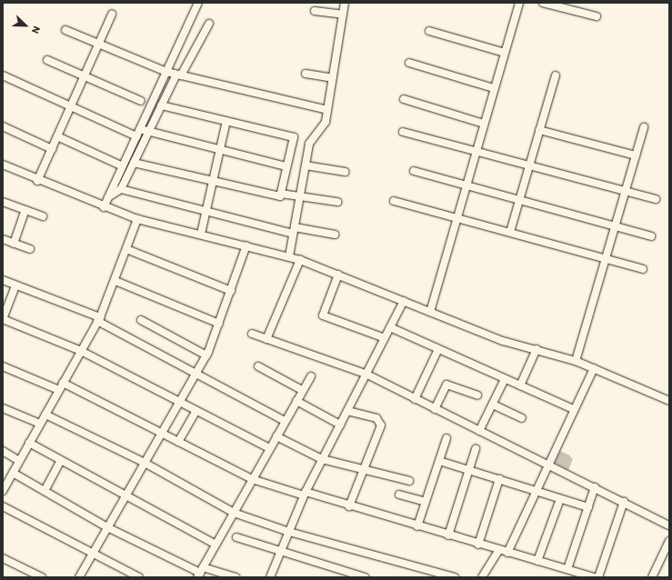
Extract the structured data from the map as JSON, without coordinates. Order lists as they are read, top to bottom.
{
  "north": "bottom right"
}
